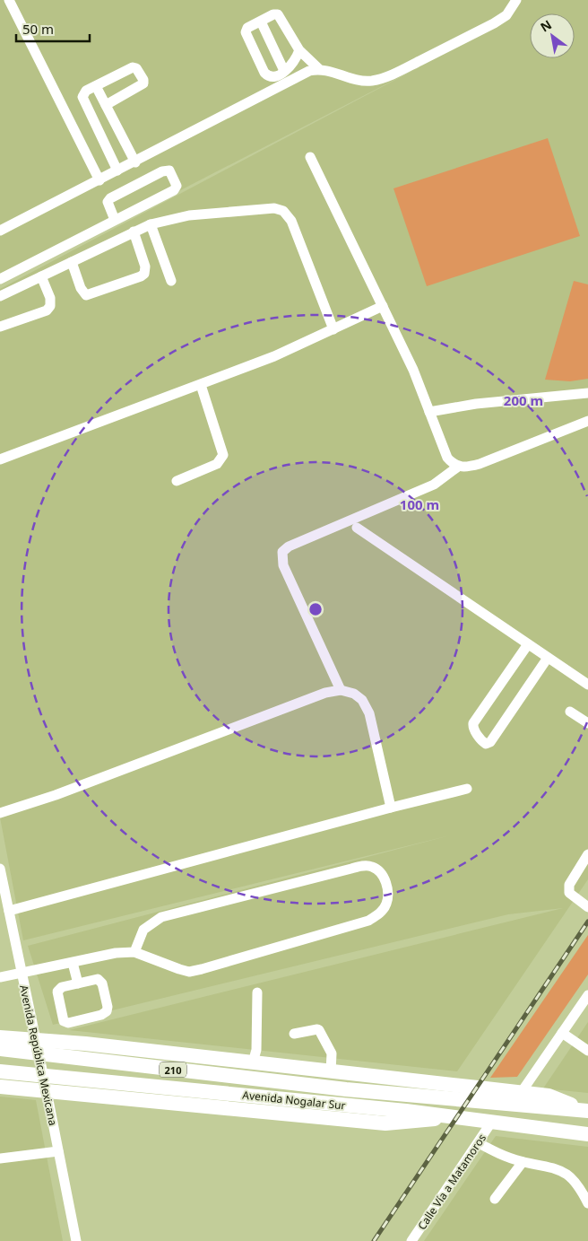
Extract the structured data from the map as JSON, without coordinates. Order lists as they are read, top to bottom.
{
  "streets": {
    "highway": ["210", "Avenida Nogalar Sur"],
    "street": ["Avenida República Mexicana", "Calle Vía a Matamoros"]
  },
  "crossings": [
    ["Avenida Nogalar Sur", "Calle Vía a Matamoros"]
  ],
  "scale_bar": "50 m",
  "north": "top left",
  "rings": ["200 m", "100 m"]
}
